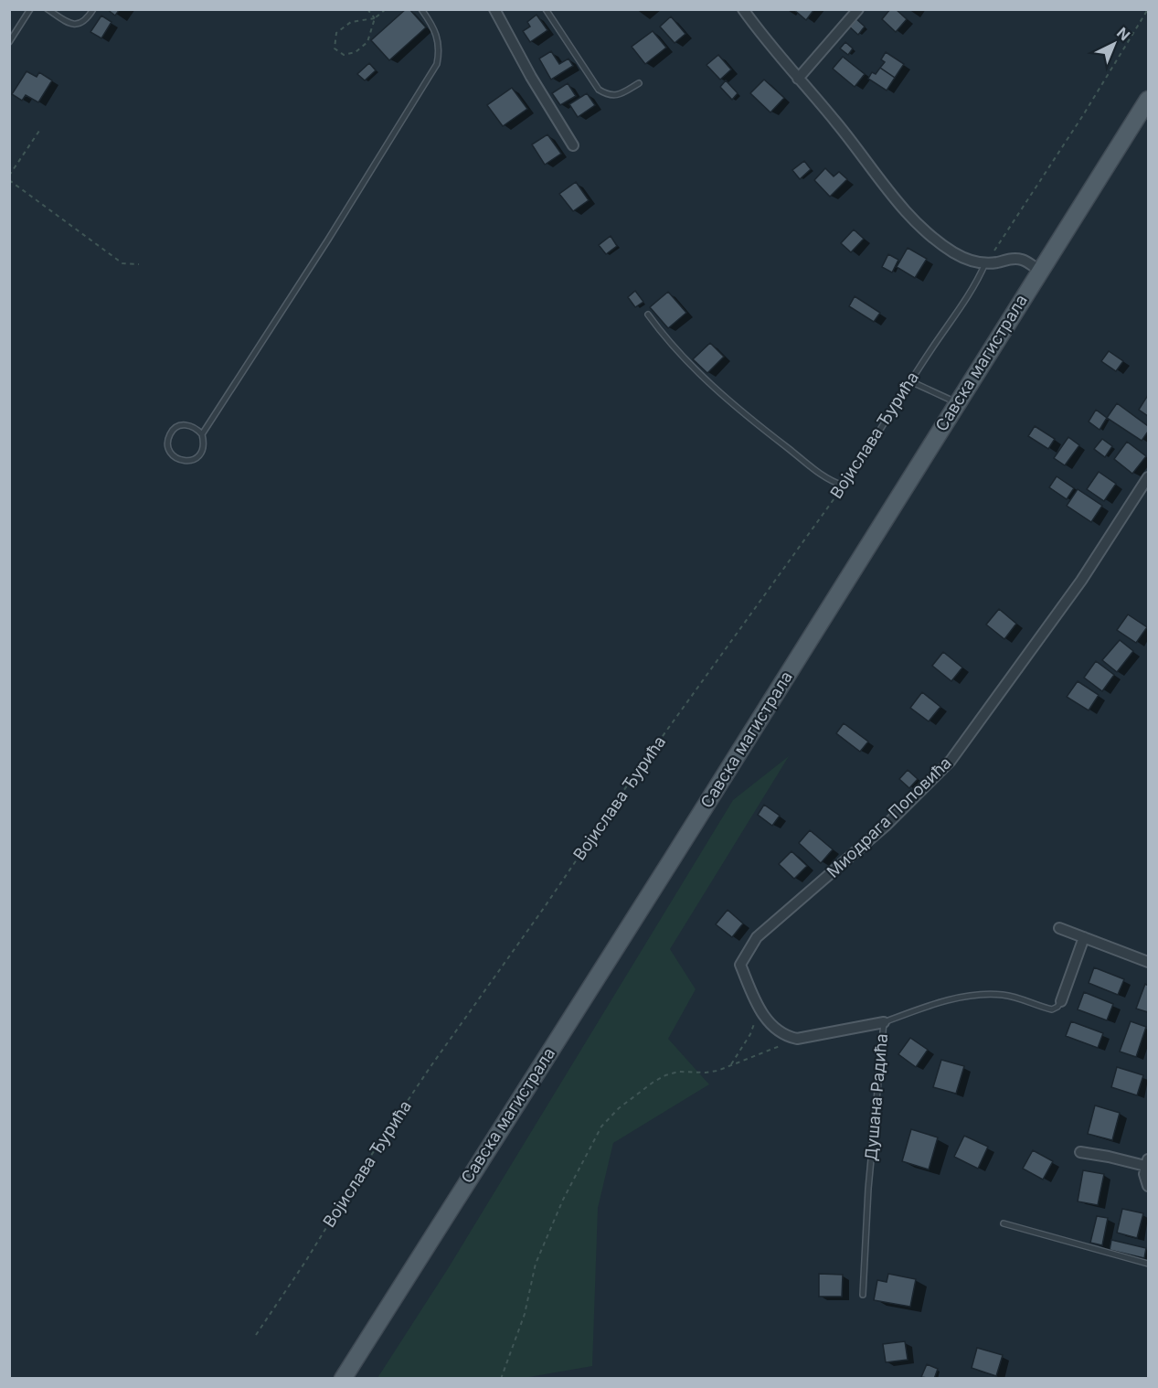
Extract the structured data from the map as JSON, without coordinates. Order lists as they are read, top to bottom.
{
  "streets": {
    "main road": ["Савска магистрала"],
    "street": ["Миодрага Поповића", "Душана Радића"],
    "lane": ["Војислава Ђурића"]
  },
  "north": "top right"
}
